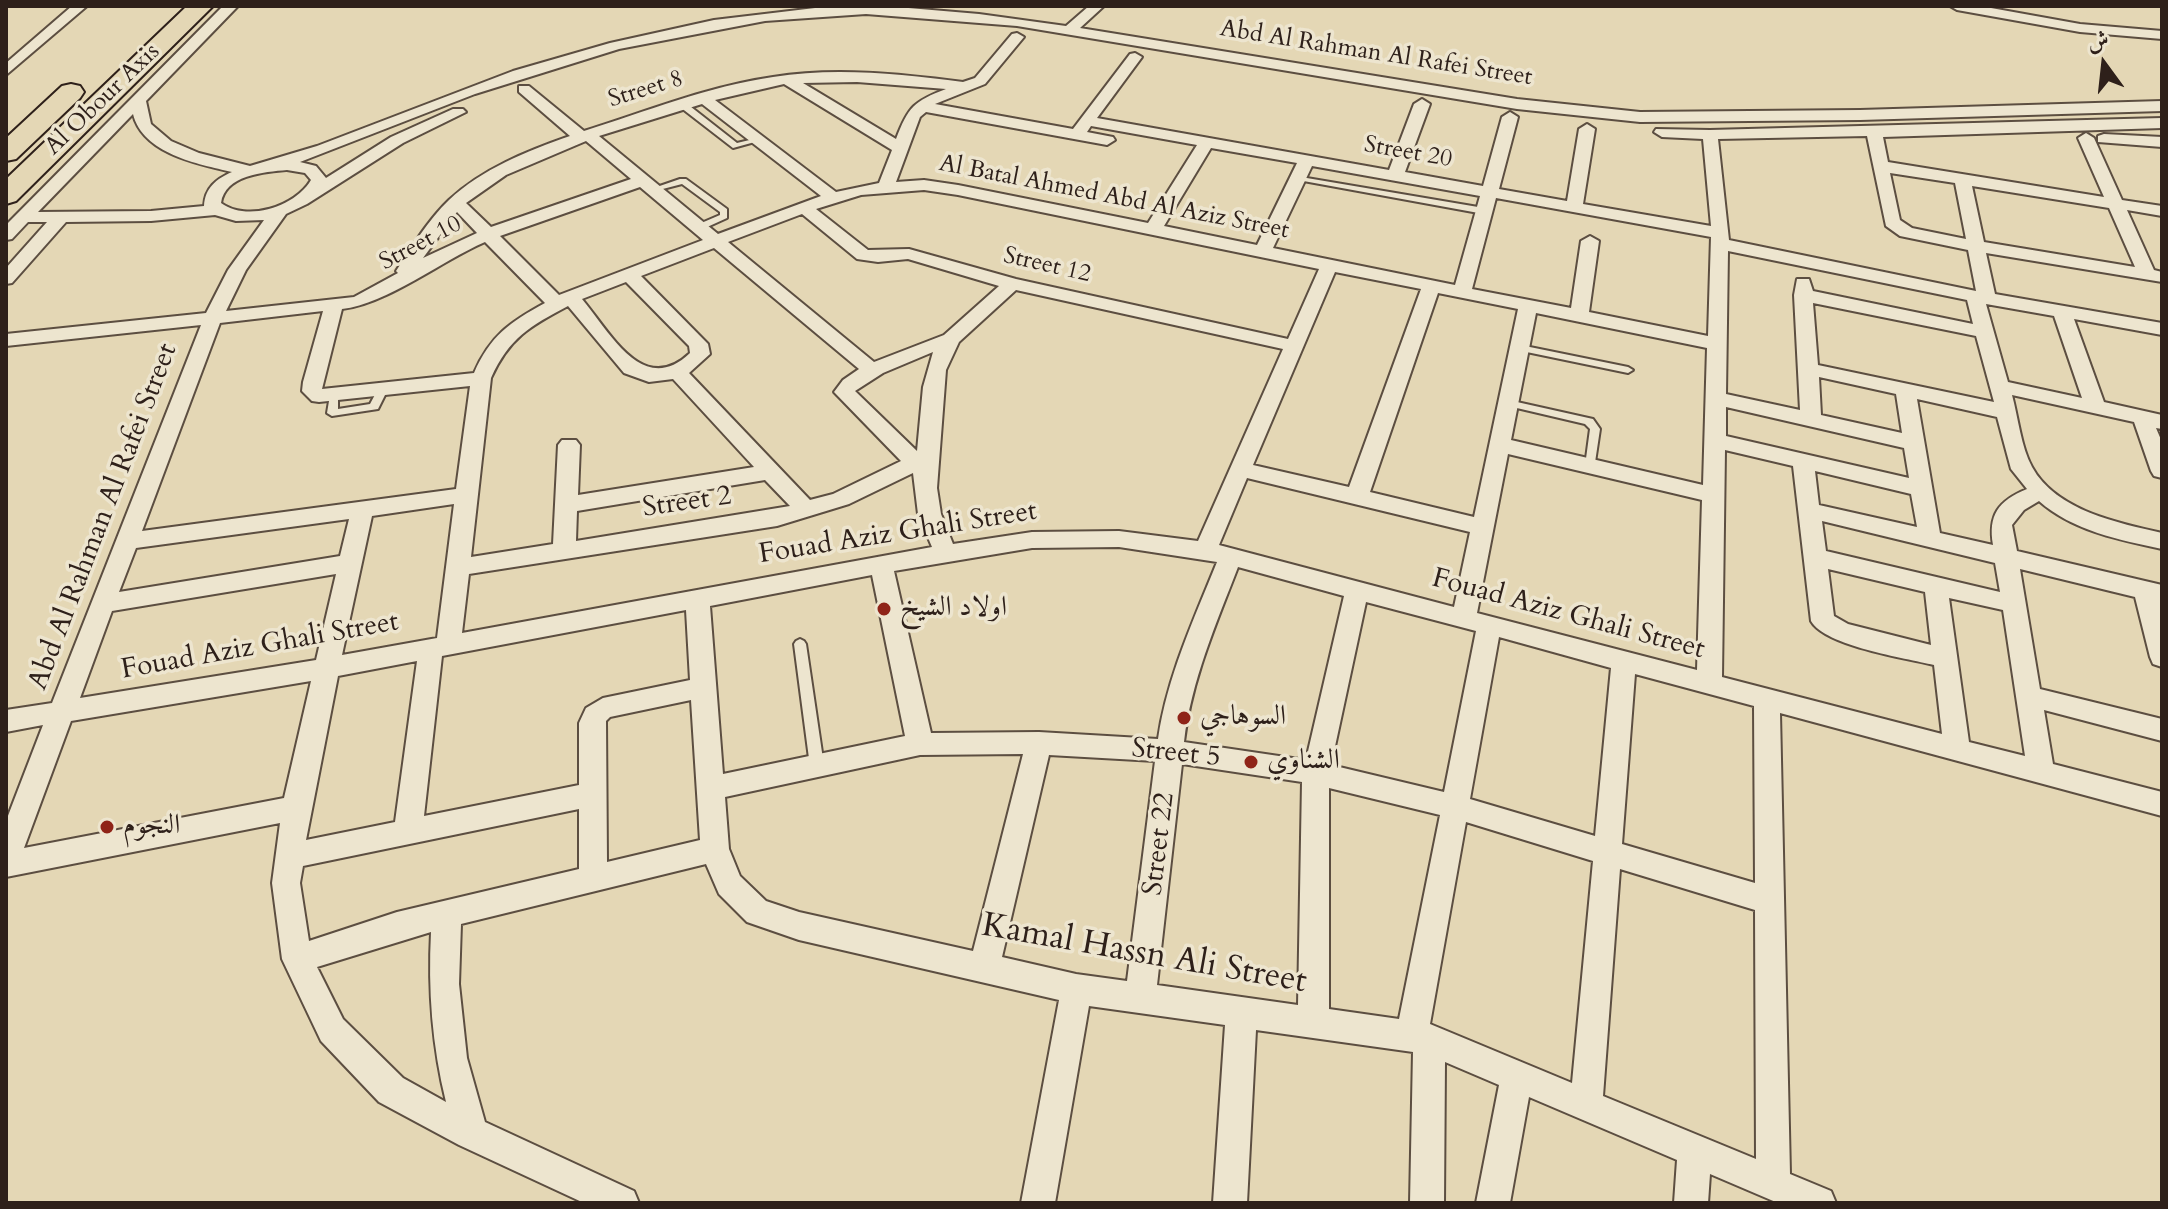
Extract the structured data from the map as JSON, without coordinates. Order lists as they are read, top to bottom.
{
  "streets": {
    "highway": ["Al Obour Axis"],
    "street": [
      "Abd Al Rahman Al Rafei Street",
      "Street 8",
      "Street 20",
      "Al Batal Ahmed Abd Al Aziz Street",
      "Street 10",
      "Street 12",
      "Street 2",
      "Fouad Aziz Ghali Street",
      "Street 5",
      "Street 22",
      "Kamal Hassn Ali Street"
    ]
  },
  "crossings": [
    ["Abd Al Rahman Al Rafei Street", "Street 10"],
    ["Abd Al Rahman Al Rafei Street", "Fouad Aziz Ghali Street"],
    ["Street 8", "Street 10"],
    ["Al Batal Ahmed Abd Al Aziz Street", "Street 12"],
    ["Al Batal Ahmed Abd Al Aziz Street", "Street 2"],
    ["Al Batal Ahmed Abd Al Aziz Street", "Fouad Aziz Ghali Street"],
    ["Al Batal Ahmed Abd Al Aziz Street", "Street 22"],
    ["Street 12", "Street 22"],
    ["Fouad Aziz Ghali Street", "Street 22"],
    ["Fouad Aziz Ghali Street", "Kamal Hassn Ali Street"],
    ["Street 5", "Street 22"],
    ["Street 5", "Kamal Hassn Ali Street"],
    ["Street 22", "Kamal Hassn Ali Street"]
  ],
  "places": [
    "اولاد الشيخ",
    "السوهاجي",
    "الشناوي",
    "النجوم"
  ],
  "north": "top"
}
